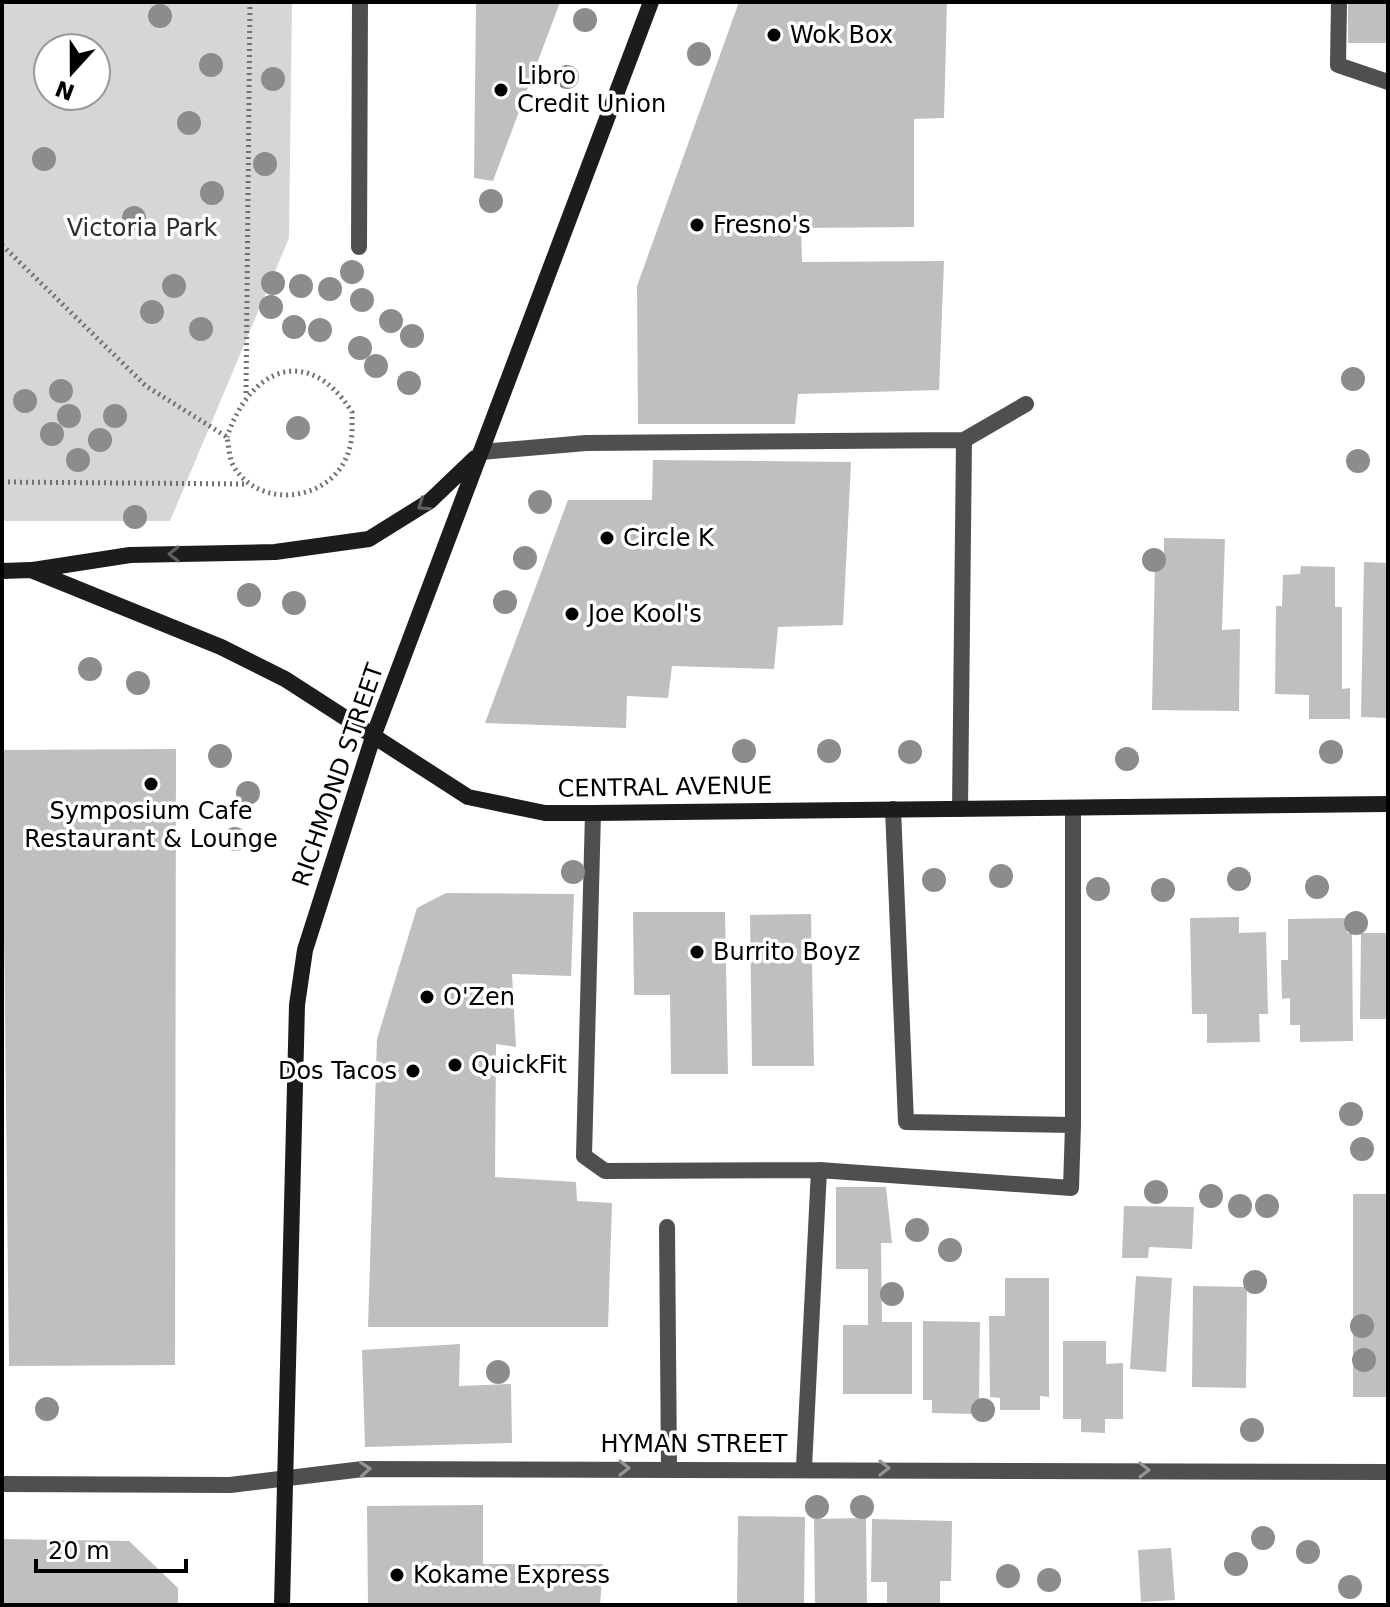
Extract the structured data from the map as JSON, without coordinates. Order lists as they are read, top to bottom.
{
  "streets": {
    "street": ["RICHMOND STREET", "CENTRAL AVENUE", "HYMAN STREET"]
  },
  "crossings": [
    ["RICHMOND STREET", "CENTRAL AVENUE"],
    ["RICHMOND STREET", "HYMAN STREET"]
  ],
  "one_way": ["HYMAN STREET"],
  "parks": ["Victoria Park"],
  "places": [
    "Wok Box",
    "Libro Credit Union",
    "Fresno's",
    "Circle K",
    "Joe Kool's",
    "Symposium Cafe Restaurant & Lounge",
    "Burrito Boyz",
    "O'Zen",
    "QuickFit",
    "Dos Tacos",
    "Kokame Express"
  ],
  "scale_bar": "20 m",
  "north": "bottom"
}
